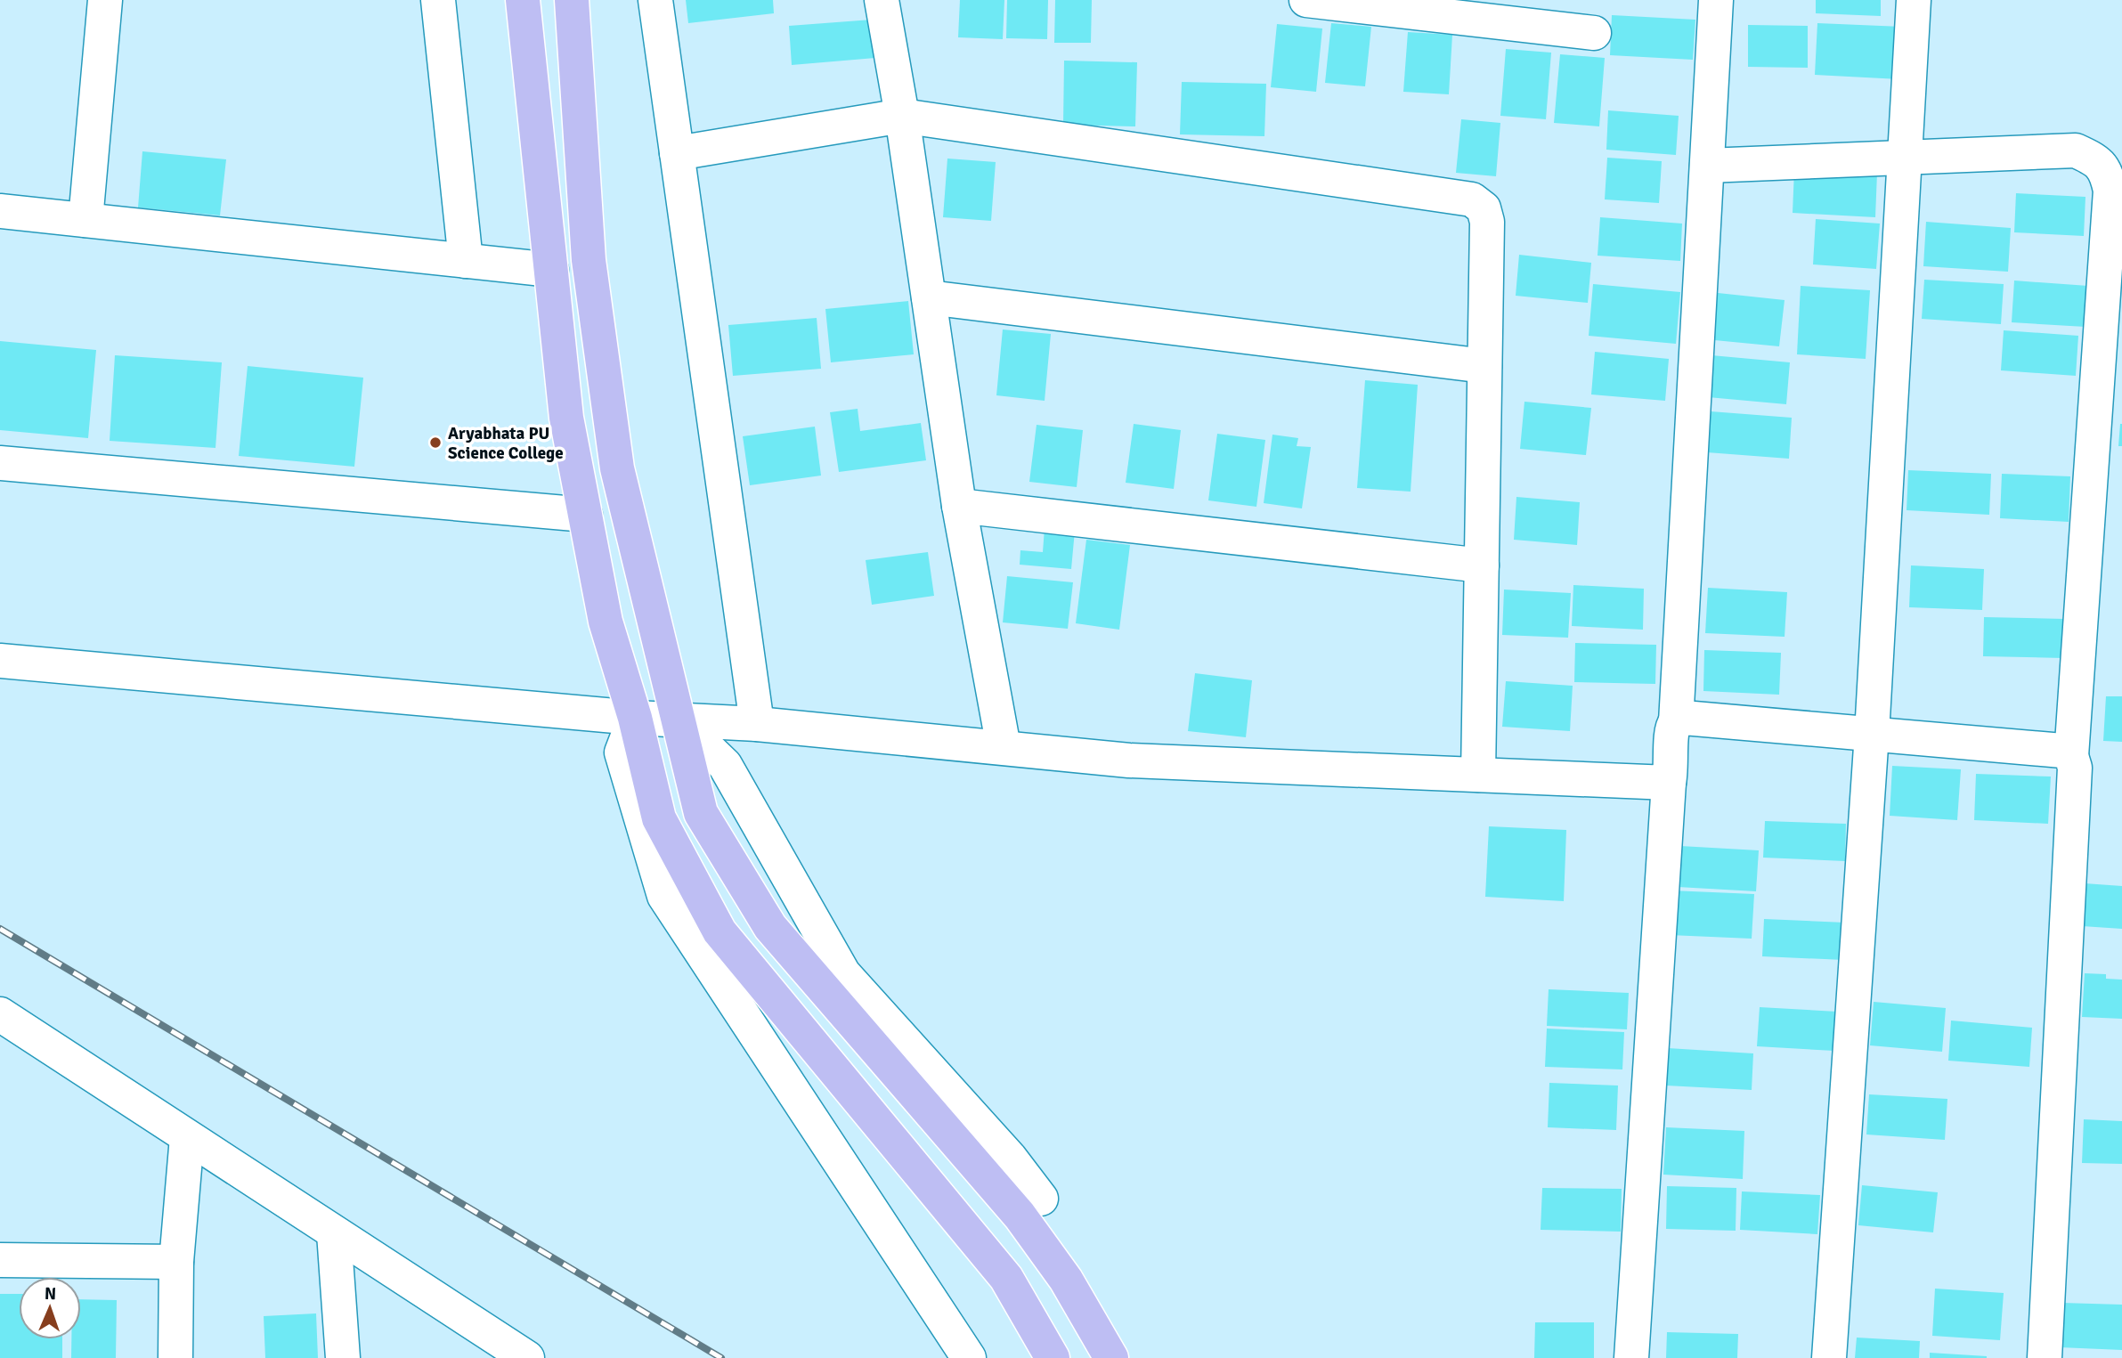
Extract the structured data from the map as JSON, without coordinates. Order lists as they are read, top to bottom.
{
  "places": ["Aryabhata PU Science College"],
  "north": "top"
}
